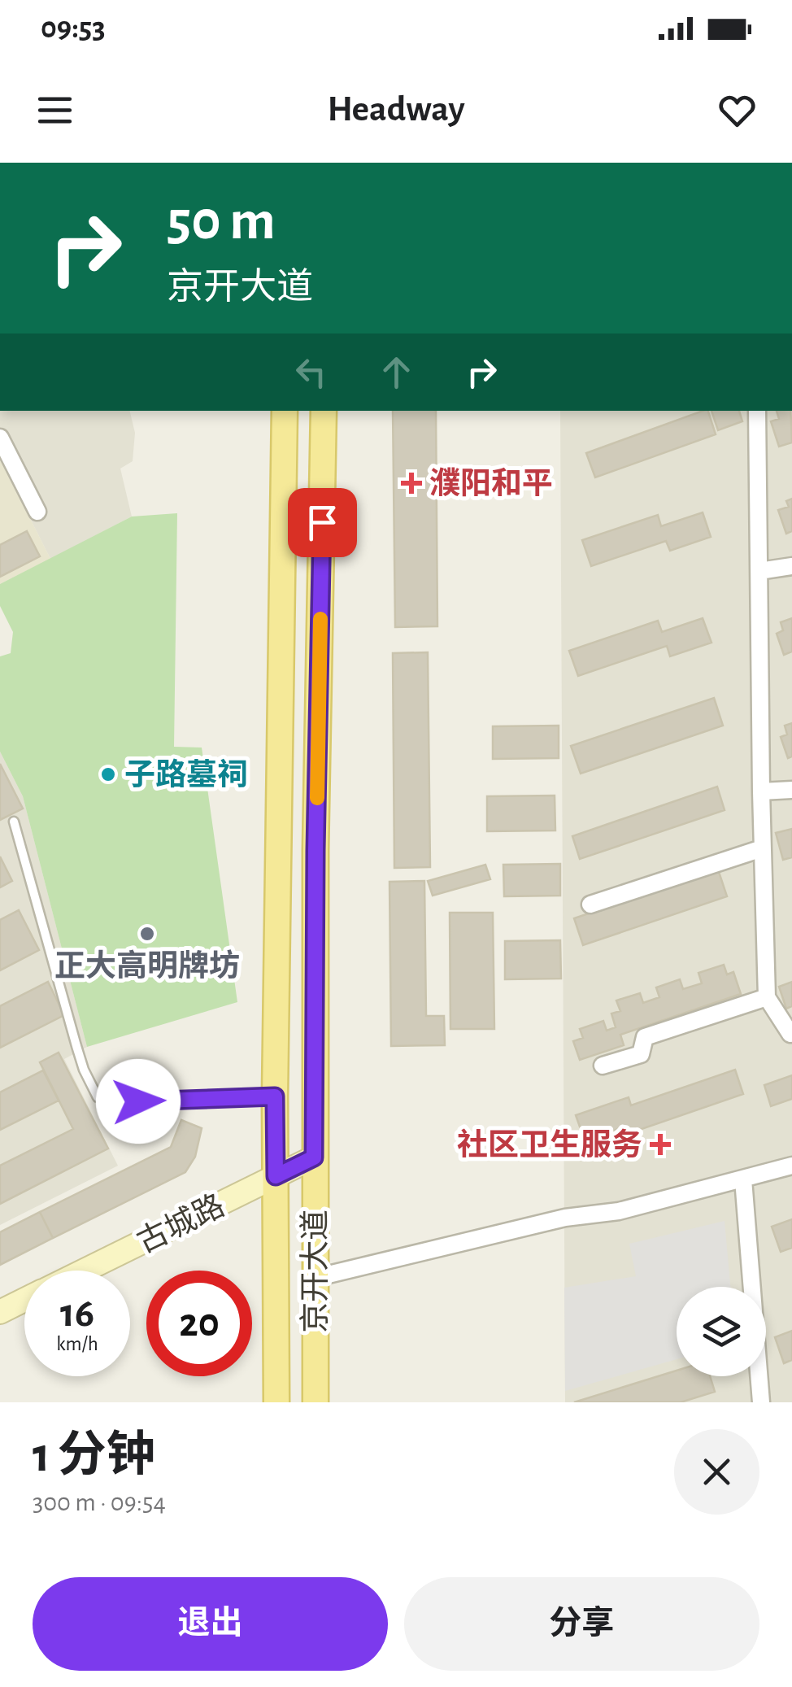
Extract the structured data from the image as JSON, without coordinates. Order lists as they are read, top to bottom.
{
  "streets": {
    "main road": ["京开大道"],
    "street": ["古城路"]
  },
  "crossings": [
    ["古城路", "京开大道"]
  ],
  "places": {
    "health": ["濮阳和平", "社区卫生服务"],
    "other": ["子路墓祠", "正大高明牌坊"]
  },
  "page": {
    "status": "09:53",
    "header": "Headway",
    "turn": ["50 m", "京开大道"],
    "speed": "16 km/h",
    "limit": "20",
    "heading": ["1 分钟", "300 m · 09:54"],
    "buttons": ["退出", "分享"]
  }
}
